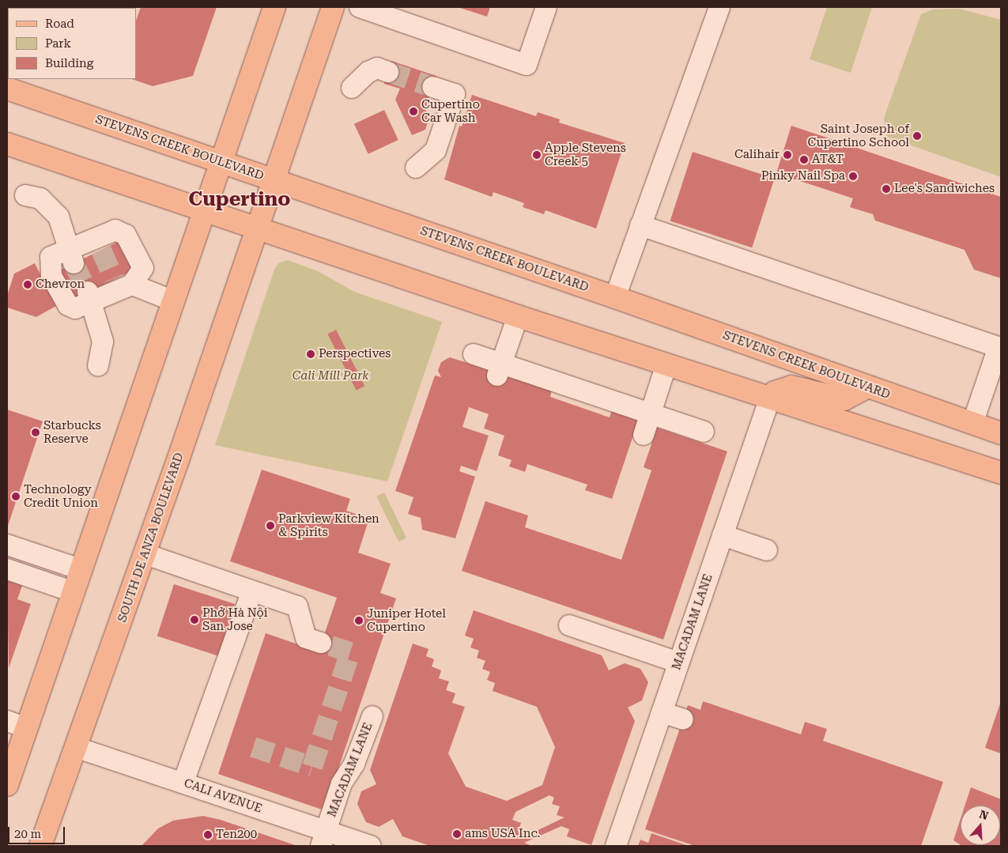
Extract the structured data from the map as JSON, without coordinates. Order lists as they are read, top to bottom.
{
  "streets": {
    "main road": ["STEVENS CREEK BOULEVARD", "SOUTH DE ANZA BOULEVARD"],
    "lane": ["MACADAM LANE", "CALI AVENUE"]
  },
  "crossings": [
    ["STEVENS CREEK BOULEVARD", "SOUTH DE ANZA BOULEVARD"],
    ["SOUTH DE ANZA BOULEVARD", "CALI AVENUE"],
    ["MACADAM LANE", "CALI AVENUE"]
  ],
  "districts": ["Cupertino"],
  "parks": ["Cali Mill Park"],
  "places": [
    "Cupertino Car Wash",
    "Saint Joseph of Cupertino School",
    "Apple Stevens Creek 5",
    "Calihair",
    "AT&T",
    "Pinky Nail Spa",
    "Lee's Sandwiches",
    "Chevron",
    "Perspectives",
    "Starbucks Reserve",
    "Technology Credit Union",
    "Parkview Kitchen & Spirits",
    "Phở Hà Nội San Jose",
    "Juniper Hotel Cupertino",
    "ams USA Inc.",
    "Ten200"
  ],
  "legend": ["Road", "Park", "Building"],
  "scale_bar": "20 m",
  "north": "top"
}
